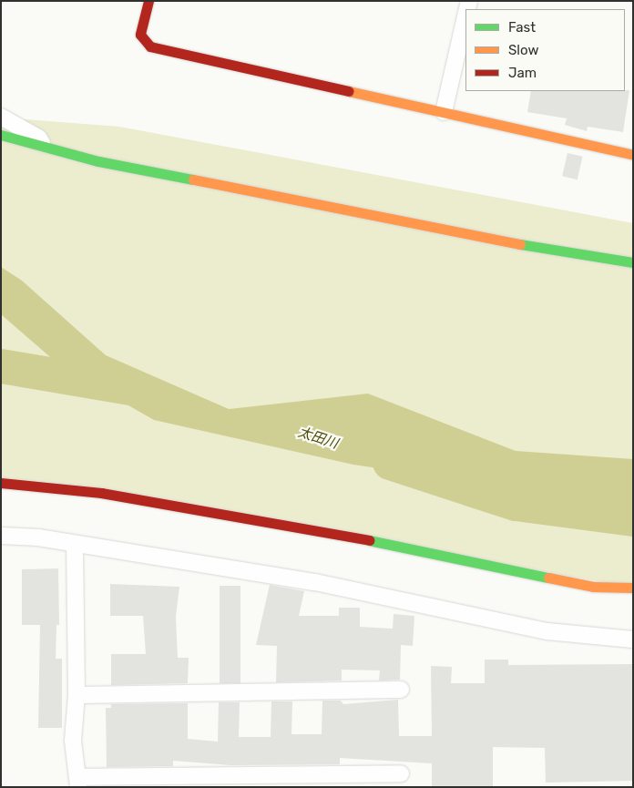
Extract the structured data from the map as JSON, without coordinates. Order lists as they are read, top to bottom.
{
  "water": ["太田川"],
  "legend": ["Fast", "Slow", "Jam"]
}
